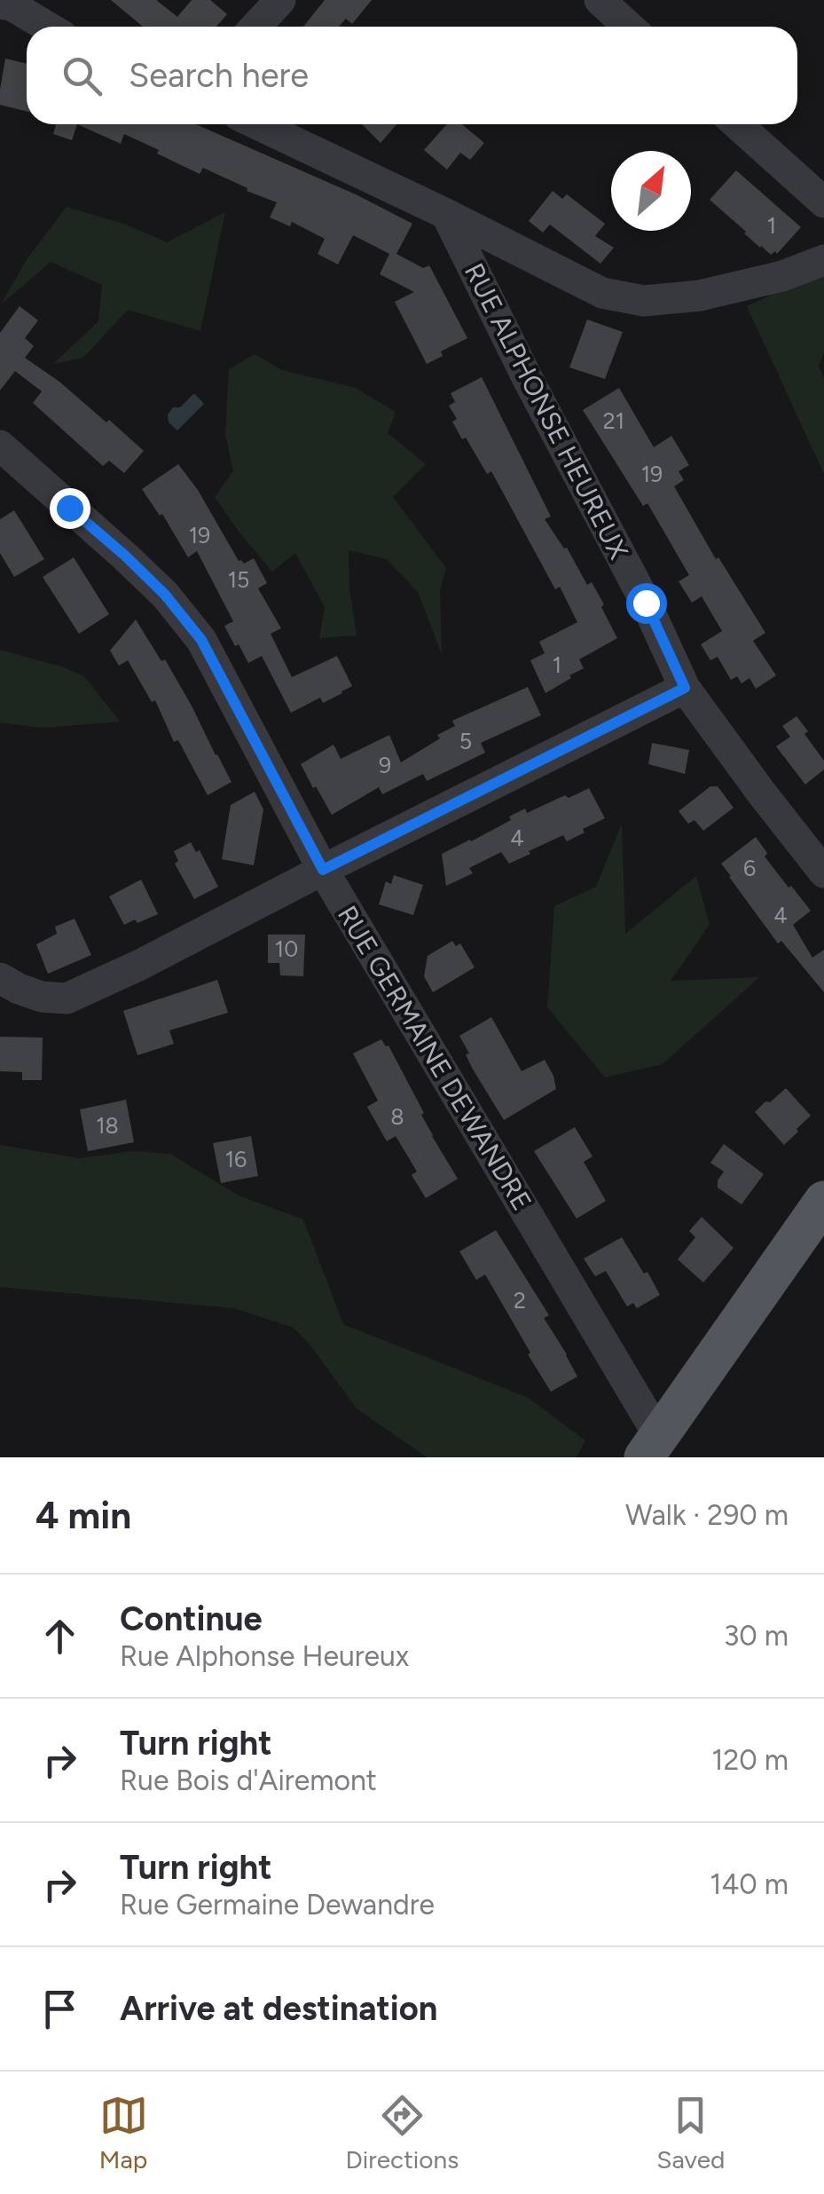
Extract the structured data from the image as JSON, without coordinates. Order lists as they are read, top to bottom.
{
  "streets": {
    "street": ["RUE ALPHONSE HEUREUX", "RUE GERMAINE DEWANDRE"]
  },
  "house_numbers": [
    "1",
    "21",
    "19",
    "19",
    "15",
    "1",
    "5",
    "9",
    "4",
    "6",
    "4",
    "10",
    "8",
    "18",
    "16",
    "2"
  ],
  "north": "top right",
  "page": {
    "search": "Search here",
    "heading": ["4 min", "Walk · 290 m"],
    "list": [
      ["Continue", "Rue Alphonse Heureux", "30 m"],
      ["Turn right", "Rue Bois d'Airemont", "120 m"],
      ["Turn right", "Rue Germaine Dewandre", "140 m"],
      "Arrive at destination"
    ],
    "nav": ["Map", "Directions", "Saved"]
  }
}
